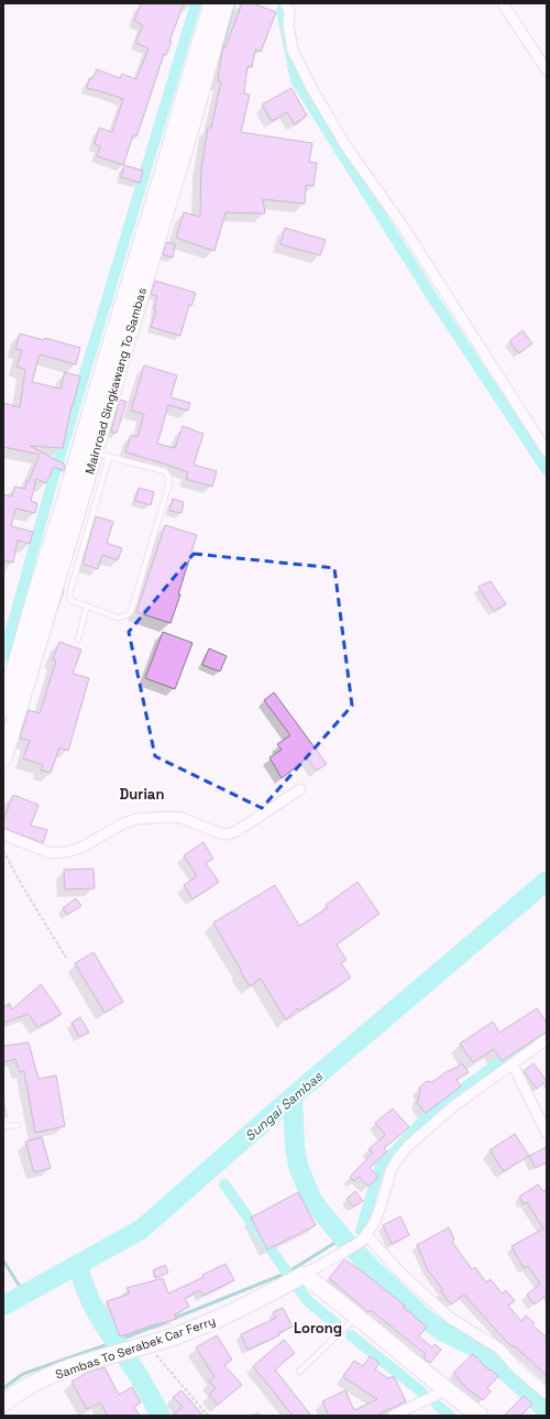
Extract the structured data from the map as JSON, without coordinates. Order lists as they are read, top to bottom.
{
  "streets": {
    "highway": ["Mainroad Singkawang To Sambas", "Sambas To Serabek Car Ferry"]
  },
  "districts": ["Durian", "Lorong"],
  "water": ["Sungai Sambas"]
}
